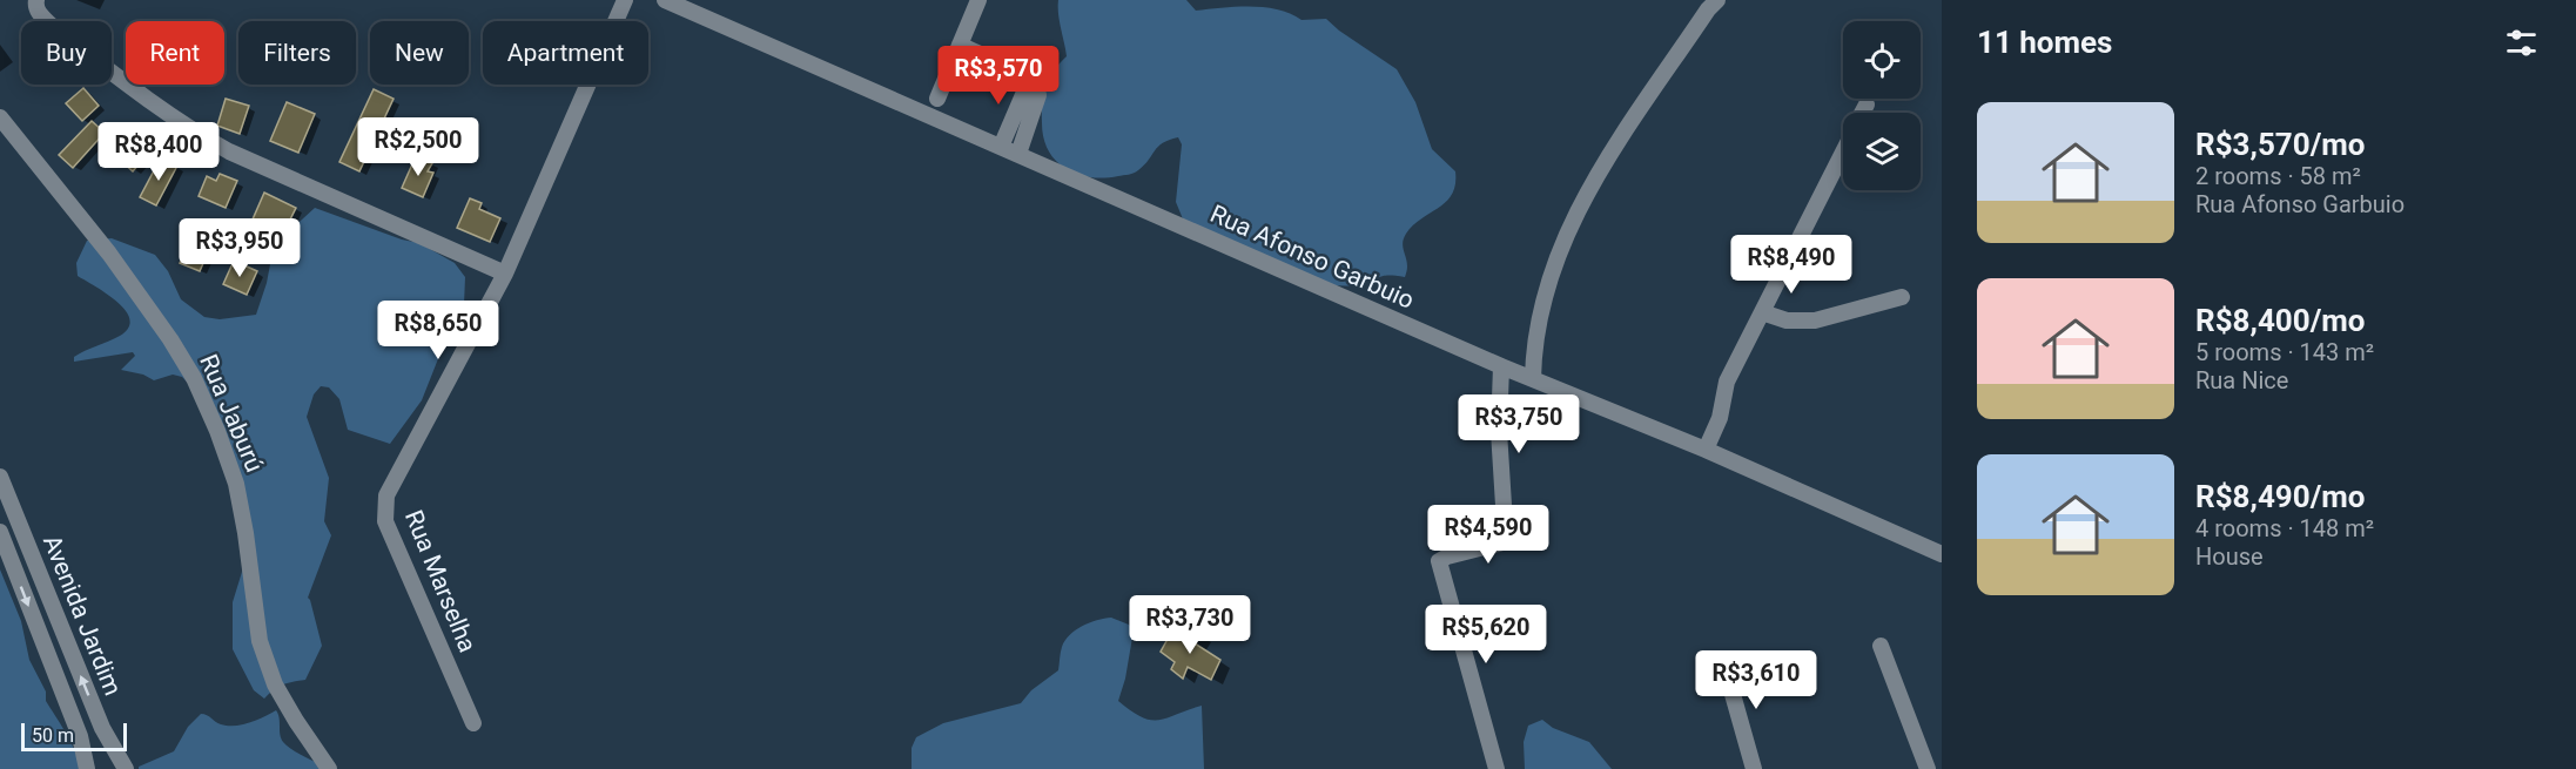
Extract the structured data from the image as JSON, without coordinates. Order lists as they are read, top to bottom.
{
  "streets": {
    "street": [
      "Rua Afonso Garbuio",
      "Rua Jaburú",
      "Rua Marselha",
      "Avenida Jardim"
    ]
  },
  "scale_bar": "50 m",
  "page": {
    "heading": "11 homes",
    "chip": [
      "Buy",
      "Rent",
      "Filters",
      "New",
      "Apartment"
    ],
    "price": [
      "R$3,570",
      "R$2,500",
      "R$8,400",
      "R$3,950",
      "R$8,490",
      "R$8,650",
      "R$3,750",
      "R$4,590",
      "R$3,730",
      "R$5,620",
      "R$3,610"
    ],
    "list": [
      {
        "name": "R$3,570/mo",
        "note": "2 rooms · 58 m² · Rua Afonso Garbuio"
      },
      {
        "name": "R$8,400/mo",
        "note": "5 rooms · 143 m² · Rua Nice"
      },
      {
        "name": "R$8,490/mo",
        "note": "4 rooms · 148 m² · House"
      }
    ],
    "scale": "50 m"
  }
}
